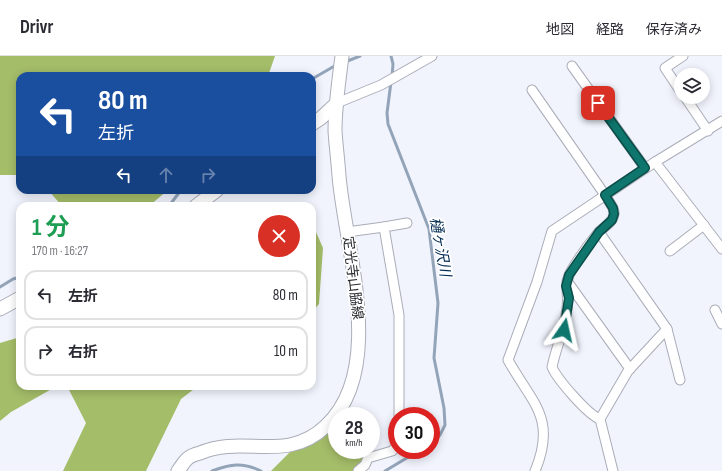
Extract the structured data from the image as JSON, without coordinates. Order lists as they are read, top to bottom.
{
  "streets": {
    "main road": ["定光寺山脇線"]
  },
  "water": ["樋ヶ沢川"],
  "page": {
    "header": "Drivr",
    "nav": ["地図", "経路", "保存済み"],
    "turn": ["80 m", "左折"],
    "heading": ["1 分", "170 m · 16:27"],
    "list": [
      {
        "name": "左折",
        "value": "80 m"
      },
      {
        "name": "右折",
        "value": "10 m"
      }
    ],
    "speed": "28 km/h",
    "limit": "30"
  }
}
